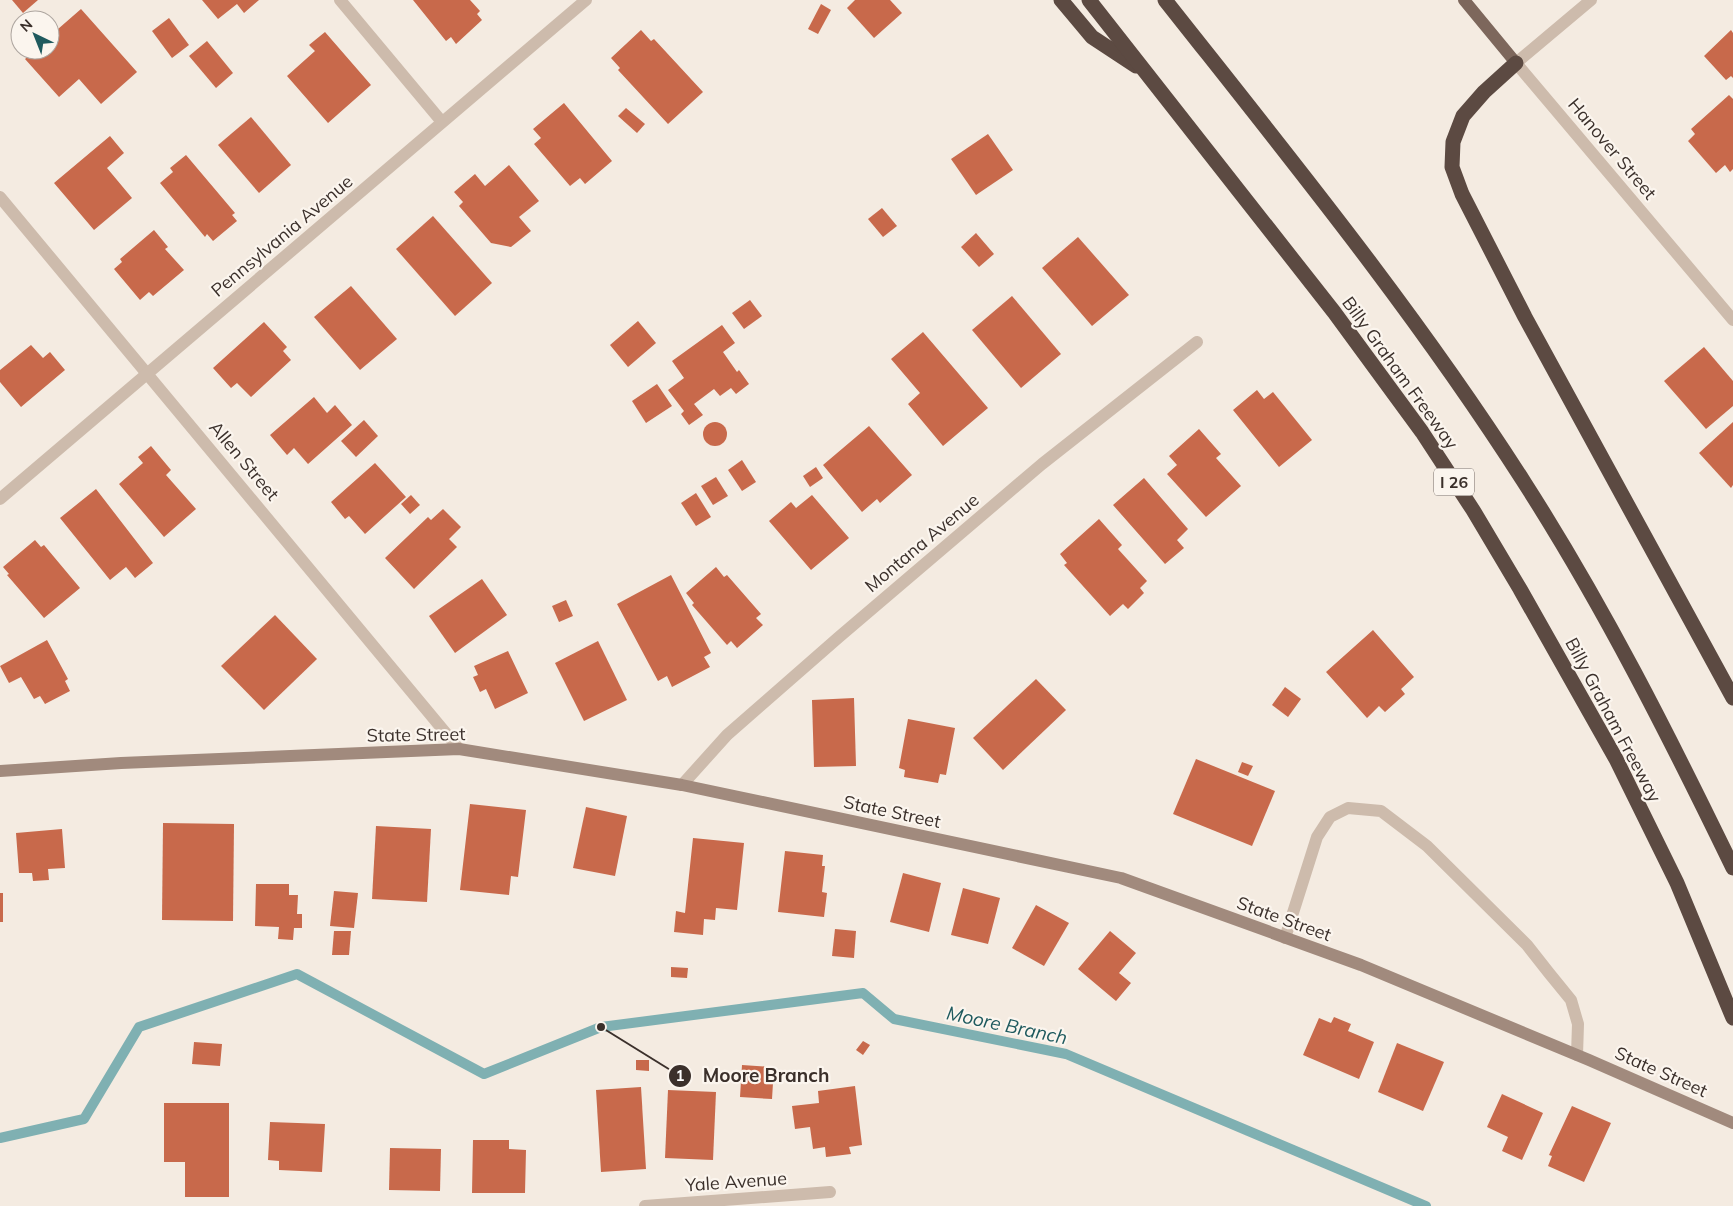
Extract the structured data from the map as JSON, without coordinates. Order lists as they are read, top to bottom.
{
  "streets": {
    "highway": ["Billy Graham Freeway", "I 26"],
    "main road": ["Hanover Street"],
    "street": [
      "Pennsylvania Avenue",
      "Allen Street",
      "Montana Avenue",
      "State Street",
      "Yale Avenue"
    ]
  },
  "crossings": [
    ["Pennsylvania Avenue", "Allen Street"],
    ["Allen Street", "State Street"],
    ["Montana Avenue", "State Street"]
  ],
  "water": ["Moore Branch"],
  "places": ["Moore Branch"],
  "north": "top left"
}
